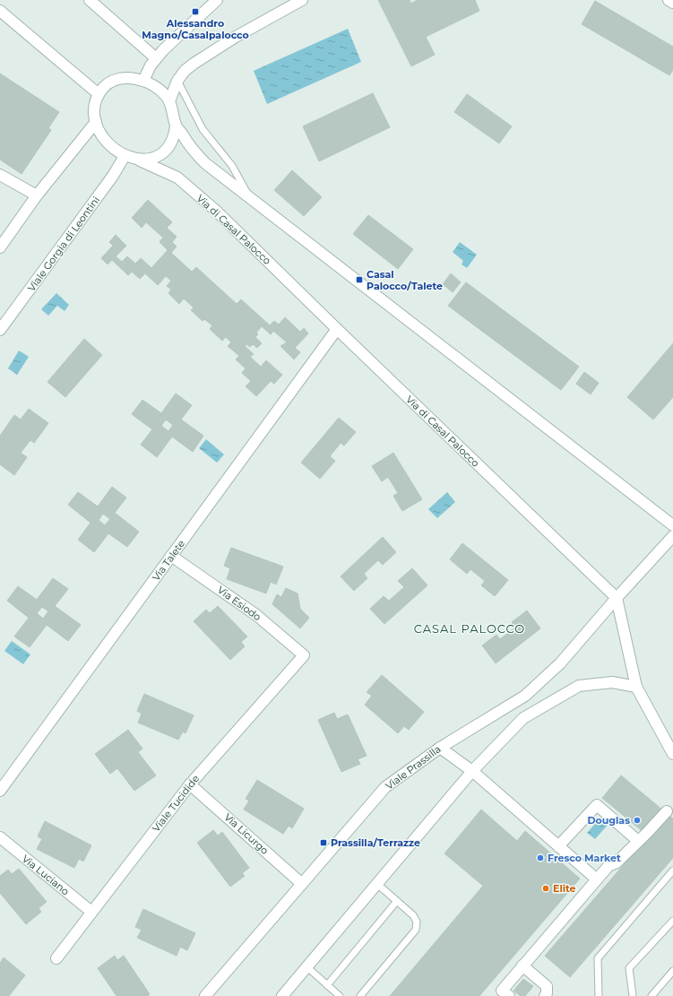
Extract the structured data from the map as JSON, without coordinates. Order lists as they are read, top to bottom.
{
  "streets": {
    "street": [
      "Via di Casal Palocco",
      "Viale Gorgia di Leontini",
      "Via Talete",
      "Via Esiodo",
      "Viale Prassilla",
      "Viale Tucidide",
      "Via Licurgo",
      "Via Luciano"
    ]
  },
  "crossings": [
    ["Via di Casal Palocco", "Viale Gorgia di Leontini"],
    ["Via di Casal Palocco", "Via Talete"],
    ["Via di Casal Palocco", "Viale Prassilla"],
    ["Via Talete", "Via Esiodo"],
    ["Via Esiodo", "Viale Tucidide"],
    ["Viale Prassilla", "Via Licurgo"],
    ["Viale Tucidide", "Via Licurgo"],
    ["Viale Tucidide", "Via Luciano"]
  ],
  "districts": ["CASAL PALOCCO"],
  "places": {
    "transit": ["Alessandro Magno/Casalpalocco", "Casal Palocco/Talete", "Prassilla/Terrazze"],
    "other": ["Douglas", "Fresco Market", "Elite"]
  }
}
